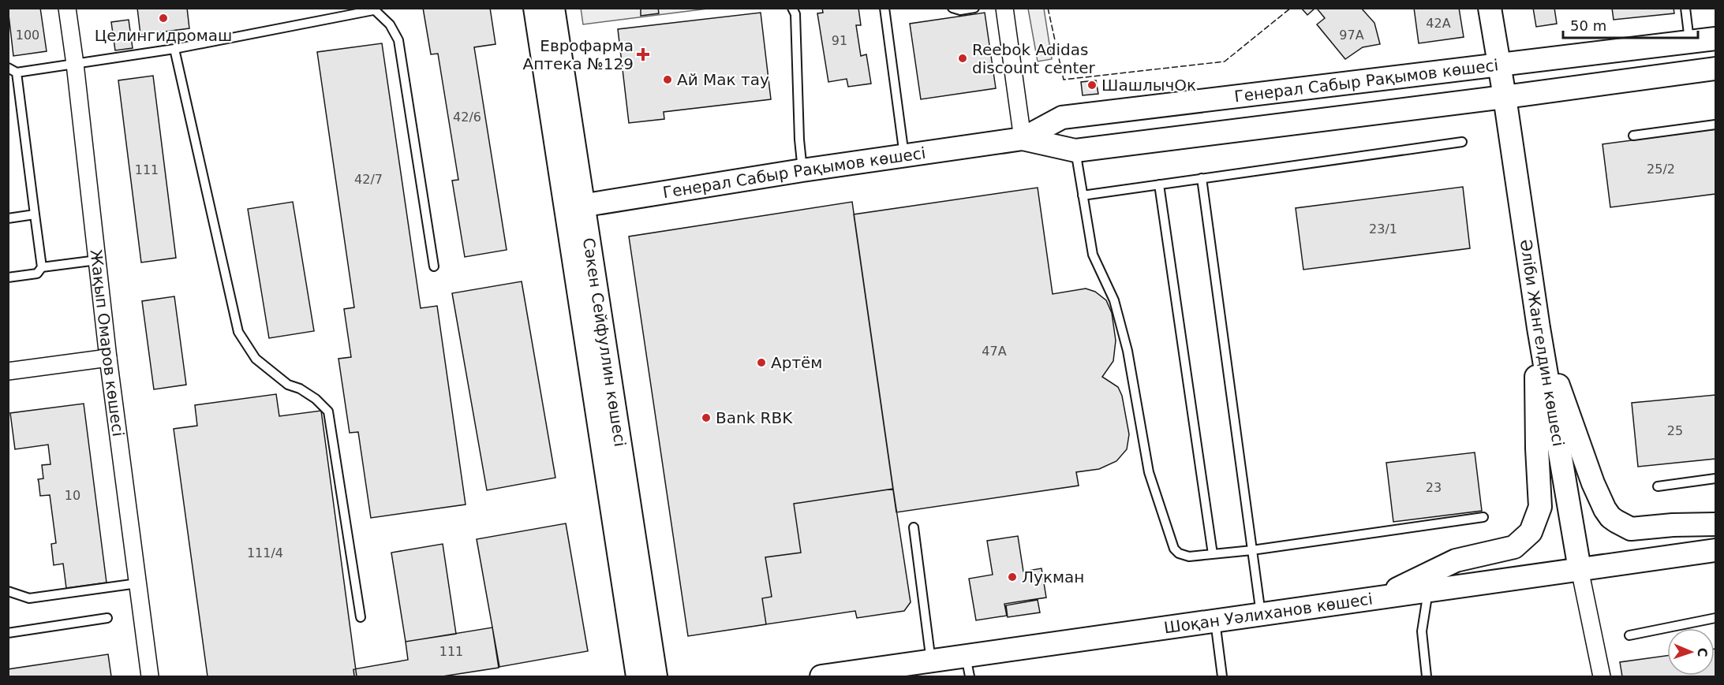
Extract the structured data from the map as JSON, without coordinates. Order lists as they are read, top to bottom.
{
  "streets": {
    "main road": [
      "Генерал Сабыр Рақымов көшесі",
      "Сәкен Сейфуллин көшесі",
      "Әліби Жангелдин көшесі",
      "Шоқан Уәлиханов көшесі"
    ],
    "street": ["Жақып Омаров көшесі"]
  },
  "crossings": [
    ["Генерал Сабыр Рақымов көшесі", "Сәкен Сейфуллин көшесі"],
    ["Генерал Сабыр Рақымов көшесі", "Әліби Жангелдин көшесі"],
    ["Әліби Жангелдин көшесі", "Шоқан Уәлиханов көшесі"]
  ],
  "places": {
    "other": [
      "Целингидромаш",
      "Reebok Adidas discount center",
      "Ай Мак тау",
      "ШашлычОк",
      "Артём",
      "Bank RBK",
      "Лукман"
    ],
    "health": ["Еврофарма Аптека №129"]
  },
  "house_numbers": [
    "42А",
    "100",
    "97А",
    "91",
    "42/6",
    "25/2",
    "111",
    "42/7",
    "23/1",
    "47А",
    "25",
    "23",
    "10",
    "111/4",
    "111"
  ],
  "scale_bar": "50 m",
  "north": "right"
}
